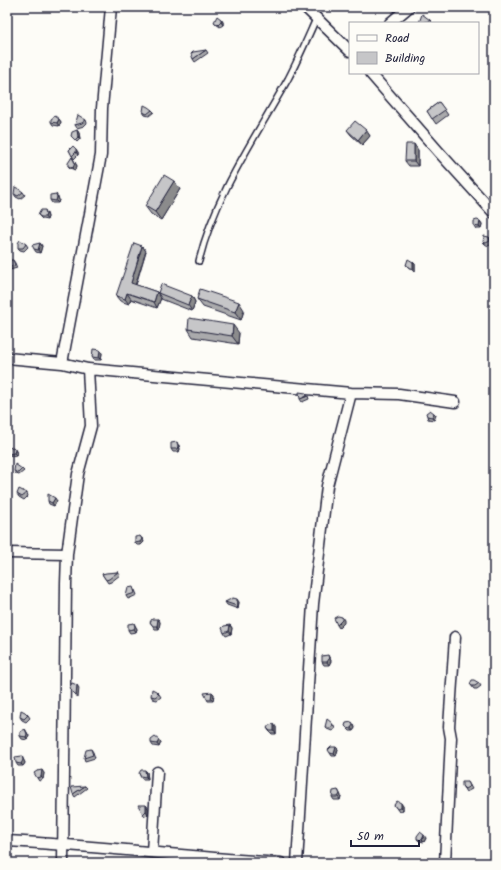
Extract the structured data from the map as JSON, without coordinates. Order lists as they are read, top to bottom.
{
  "legend": ["Road", "Building"],
  "scale_bar": "50 m"
}
